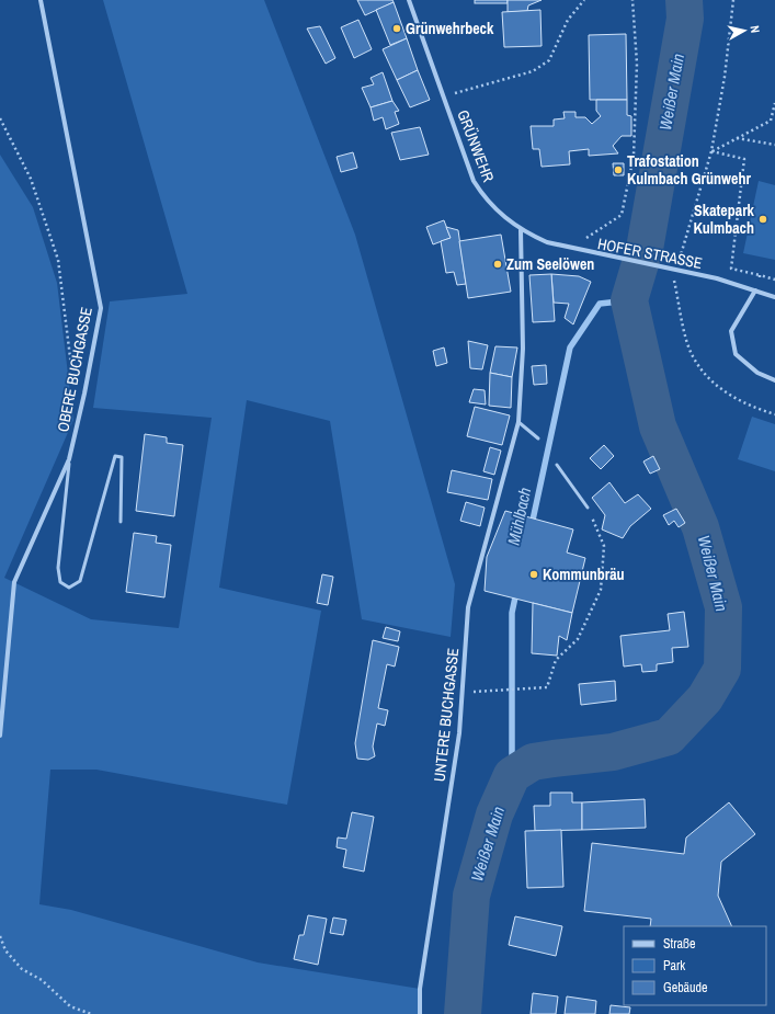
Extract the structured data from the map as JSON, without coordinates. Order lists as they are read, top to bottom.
{
  "streets": {
    "street": [
      "GRÜNWEHR",
      "HOFER STRASSE",
      "OBERE BUCHGASSE",
      "UNTERE BUCHGASSE"
    ]
  },
  "crossings": [
    ["GRÜNWEHR", "HOFER STRASSE"]
  ],
  "water": ["Weißer Main", "Mühlbach"],
  "places": [
    "Grünwehrbeck",
    "Trafostation Kulmbach Grünwehr",
    "Skatepark Kulmbach",
    "Zum Seelöwen",
    "Kommunbräu"
  ],
  "legend": ["Straße", "Park", "Gebäude"],
  "north": "right"
}
